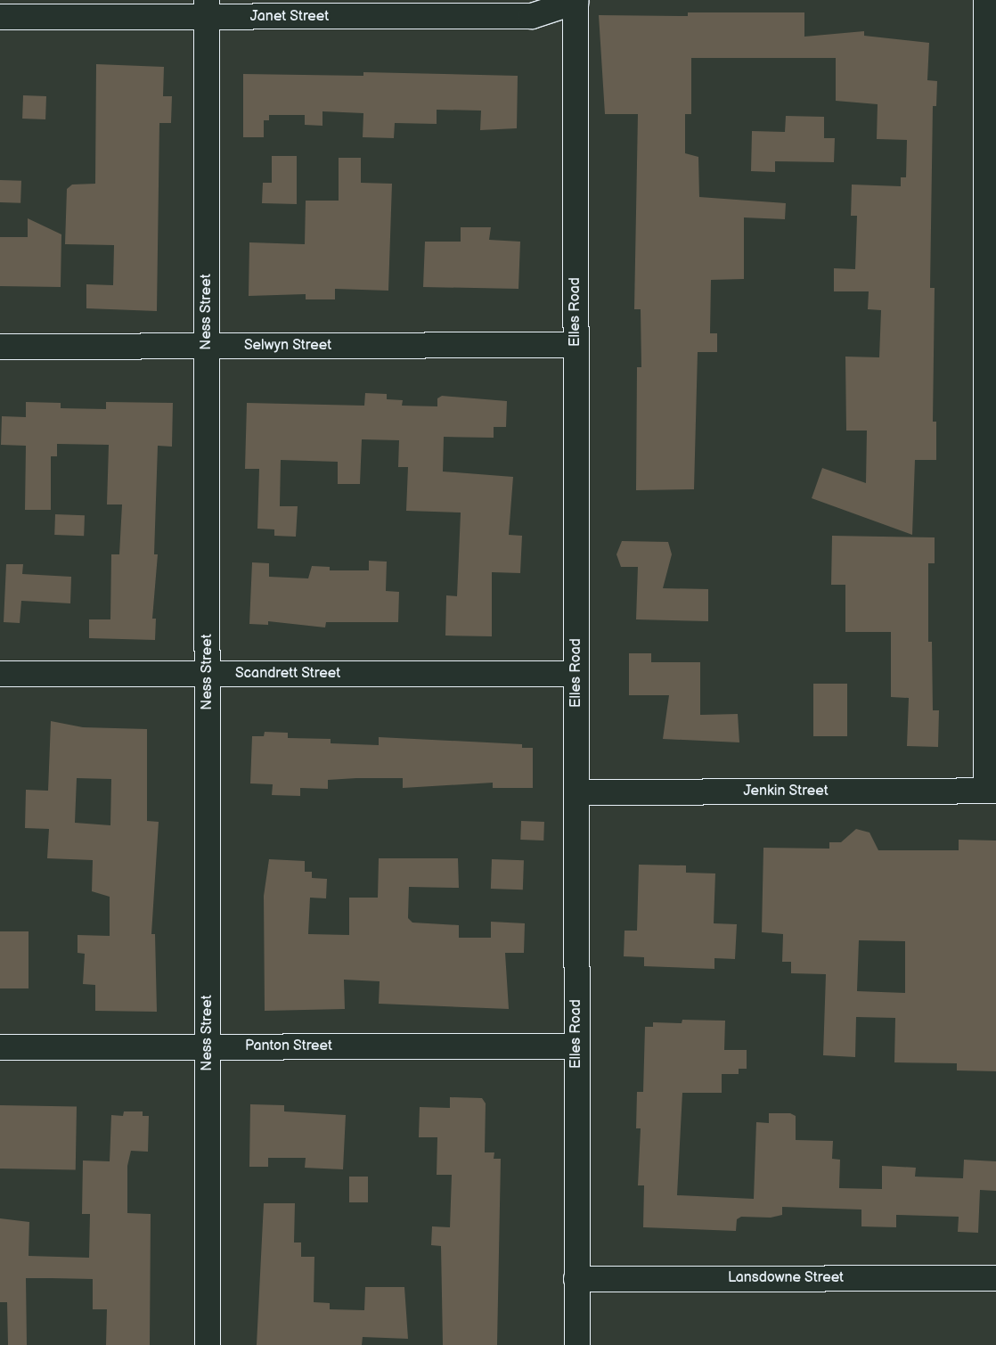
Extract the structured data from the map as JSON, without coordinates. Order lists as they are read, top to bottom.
{
  "streets": {
    "street": [
      "Janet Street",
      "Ness Street",
      "Elles Road",
      "Selwyn Street",
      "Scandrett Street",
      "Jenkin Street",
      "Panton Street",
      "Lansdowne Street"
    ]
  },
  "crossings": [
    ["Janet Street", "Ness Street"],
    ["Janet Street", "Elles Road"],
    ["Ness Street", "Selwyn Street"],
    ["Ness Street", "Scandrett Street"],
    ["Ness Street", "Panton Street"],
    ["Elles Road", "Selwyn Street"],
    ["Elles Road", "Scandrett Street"],
    ["Elles Road", "Jenkin Street"],
    ["Elles Road", "Panton Street"],
    ["Elles Road", "Lansdowne Street"]
  ]
}
